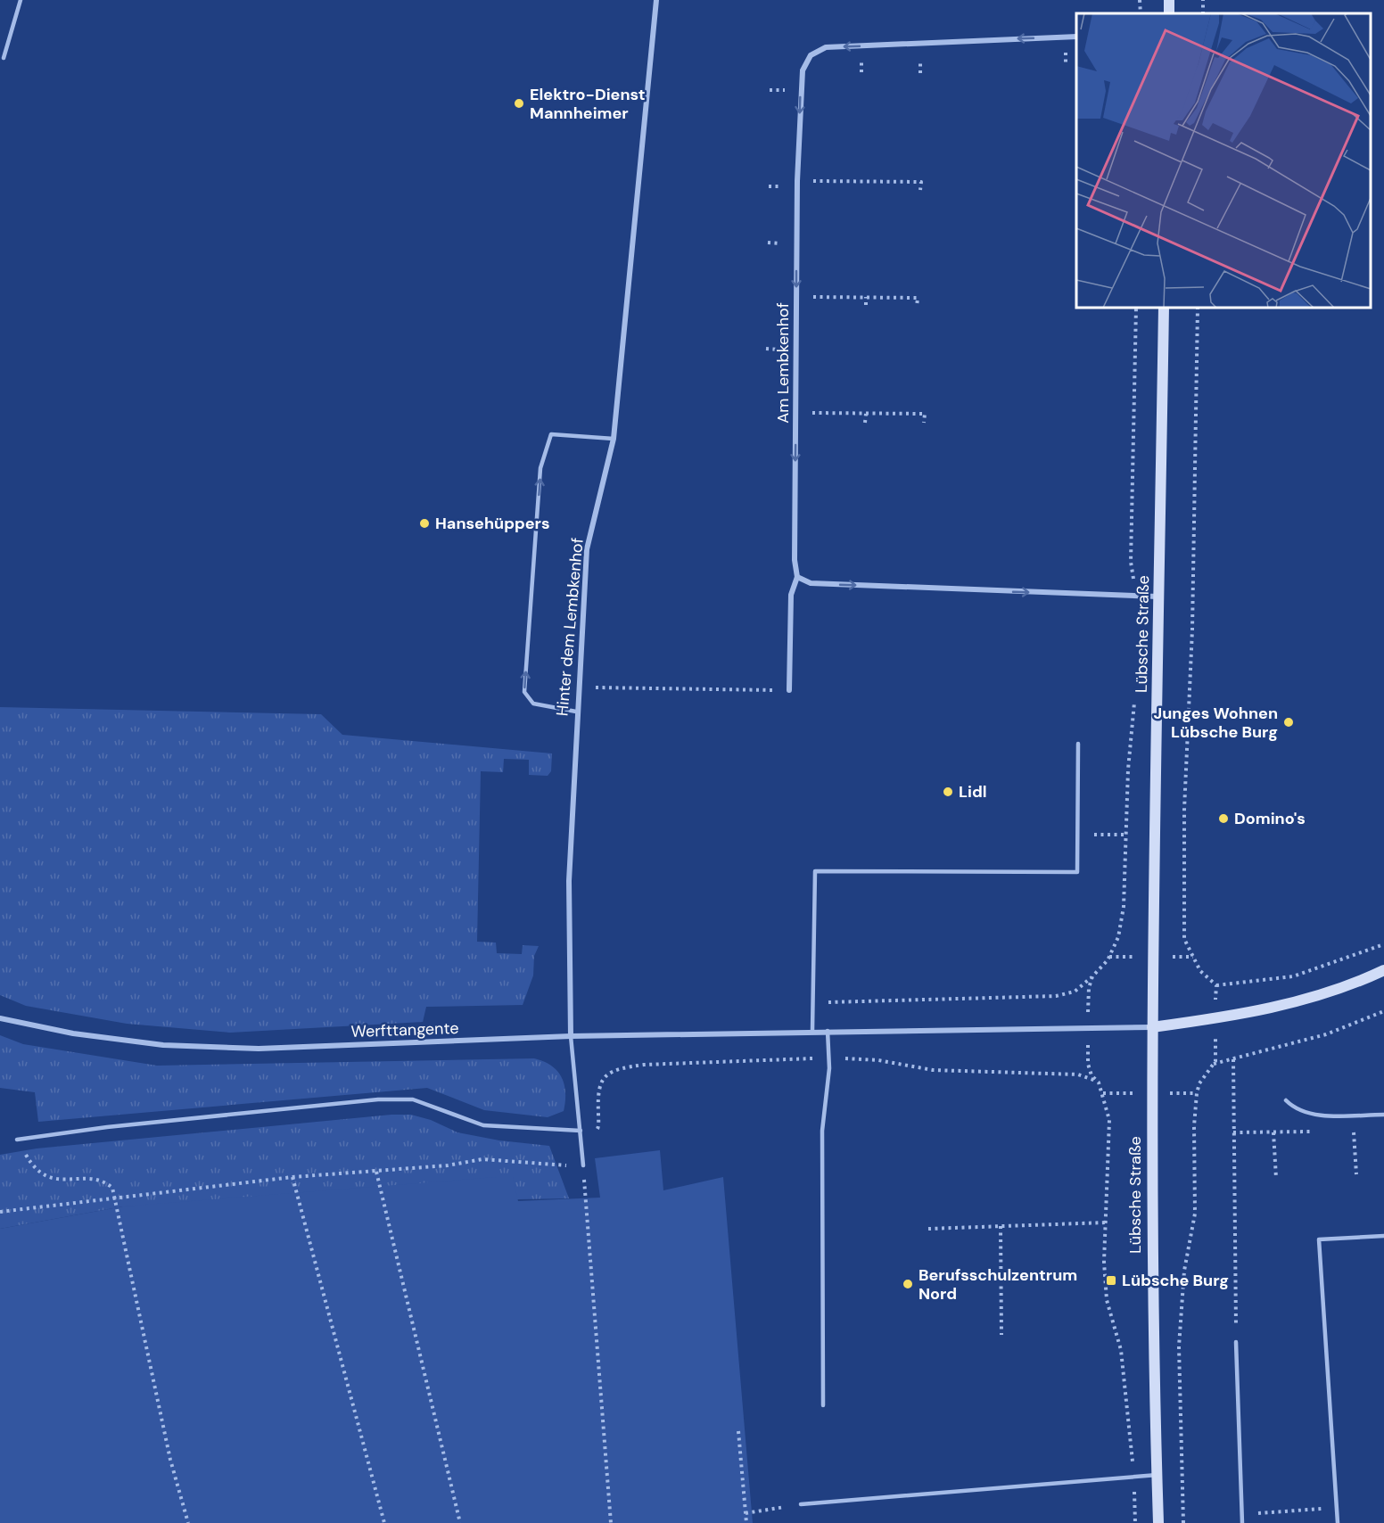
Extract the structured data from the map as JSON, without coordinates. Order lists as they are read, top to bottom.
{
  "streets": {
    "street": [
      "Am Lembkenhof",
      "Hinter dem Lembkenhof",
      "Lübsche Straße",
      "Werfttangente"
    ]
  },
  "crossings": [
    ["Hinter dem Lembkenhof", "Werfttangente"]
  ],
  "places": {
    "other": [
      "Elektro-Dienst Mannheimer",
      "Hansehüppers",
      "Junges Wohnen Lübsche Burg",
      "Lidl",
      "Domino's",
      "Berufsschulzentrum Nord"
    ],
    "transit": ["Lübsche Burg"]
  }
}
